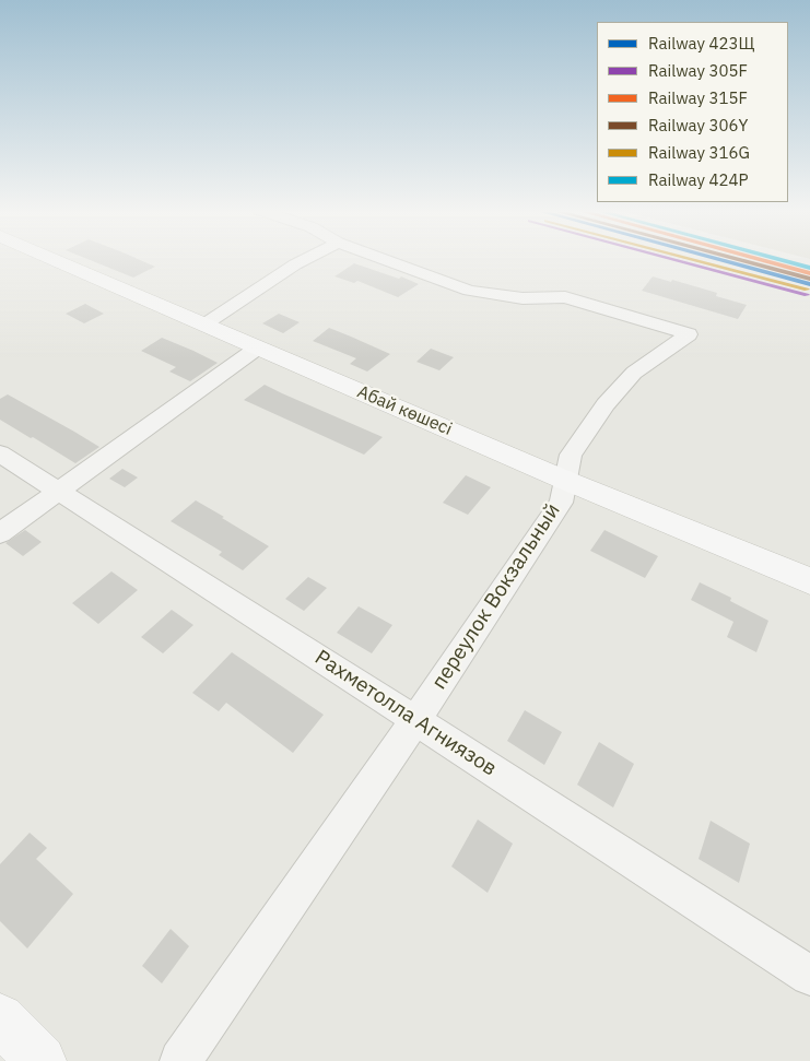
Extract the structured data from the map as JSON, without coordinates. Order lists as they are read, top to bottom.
{
  "streets": {
    "main road": ["Абай көшесі"],
    "street": ["переулок Вокзальный", "Рахметолла Агниязов"]
  },
  "crossings": [
    ["Абай көшесі", "переулок Вокзальный"],
    ["переулок Вокзальный", "Рахметолла Агниязов"]
  ],
  "lines": [
    "rail line 423Щ",
    "rail line 305F",
    "rail line 315F",
    "rail line 306Y",
    "rail line 316G",
    "rail line 424Р"
  ],
  "legend": [
    "Railway 423Щ",
    "Railway 305F",
    "Railway 315F",
    "Railway 306Y",
    "Railway 316G",
    "Railway 424Р"
  ]
}
